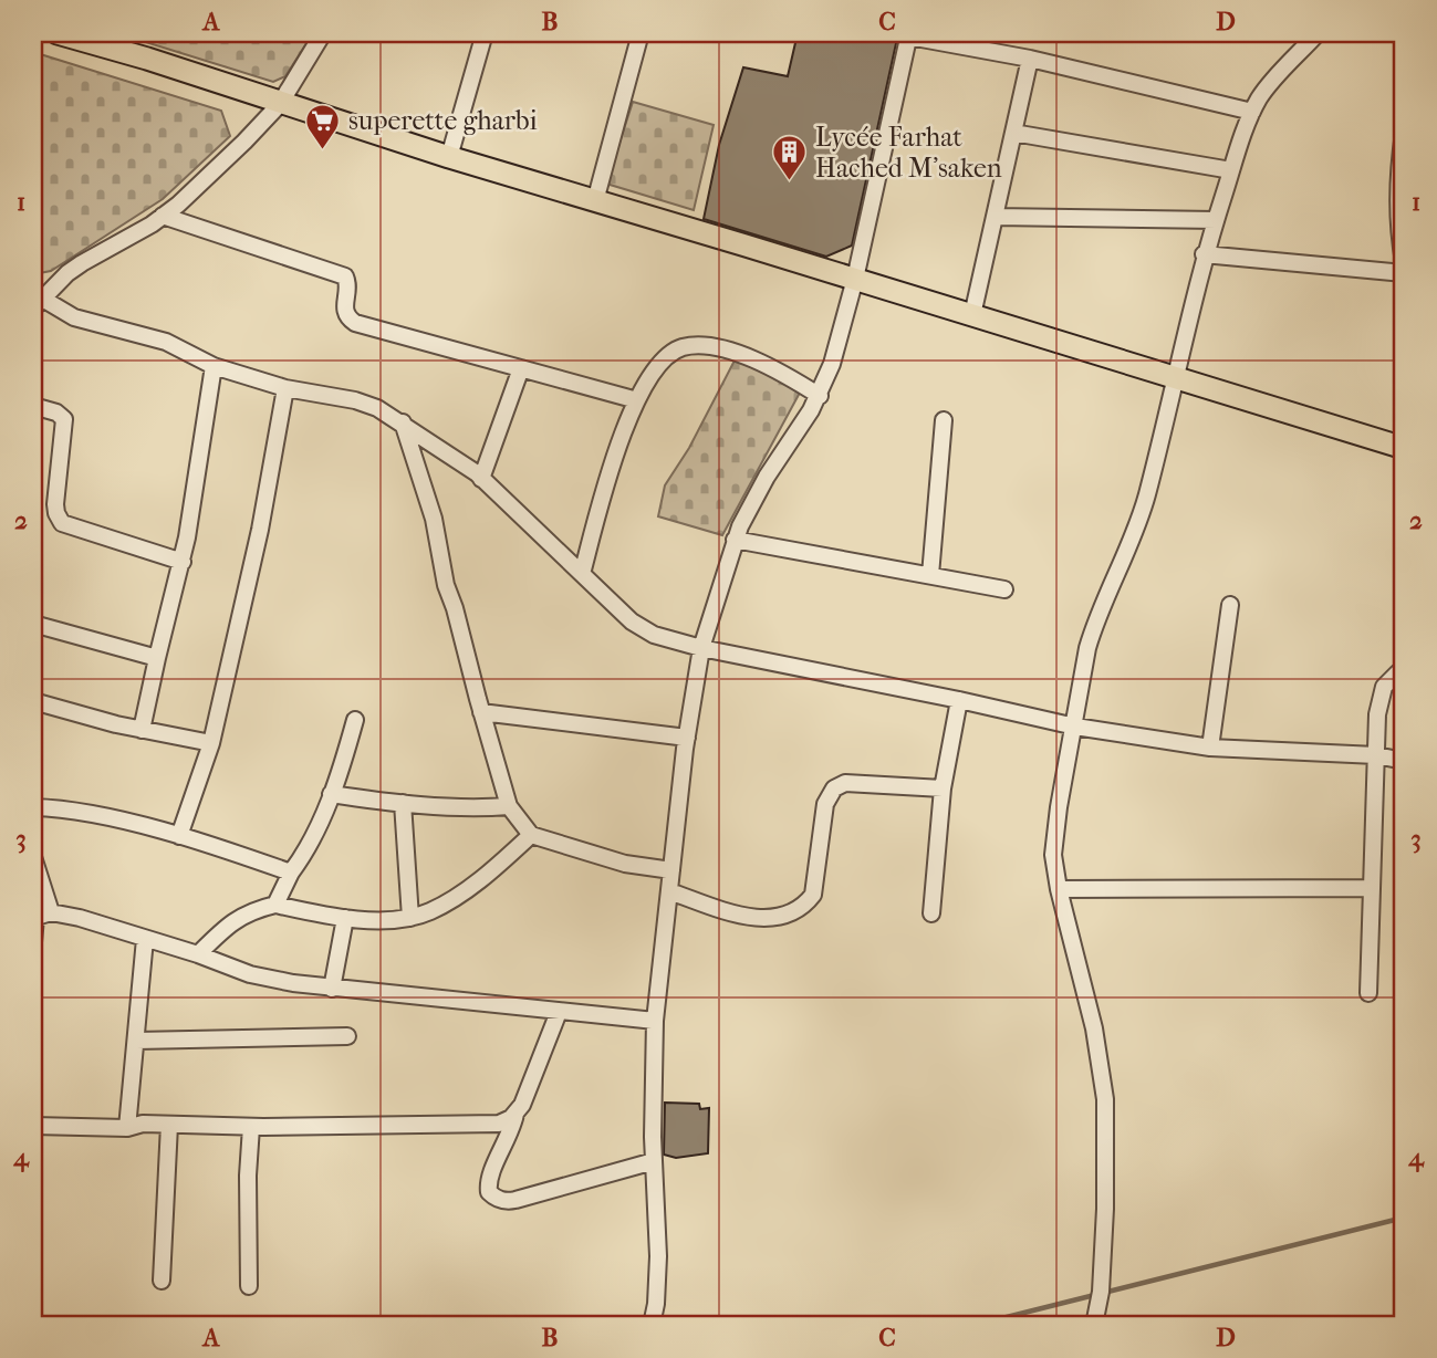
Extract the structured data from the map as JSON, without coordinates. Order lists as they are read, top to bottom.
{
  "places": {
    "supermarket": ["superette gharbi"],
    "building": ["Lycée Farhat Hached M'saken"]
  },
  "grid": {
    "columns": [
      "A",
      "B",
      "C",
      "D"
    ],
    "rows": [
      "1",
      "2",
      "3",
      "4"
    ]
  }
}
